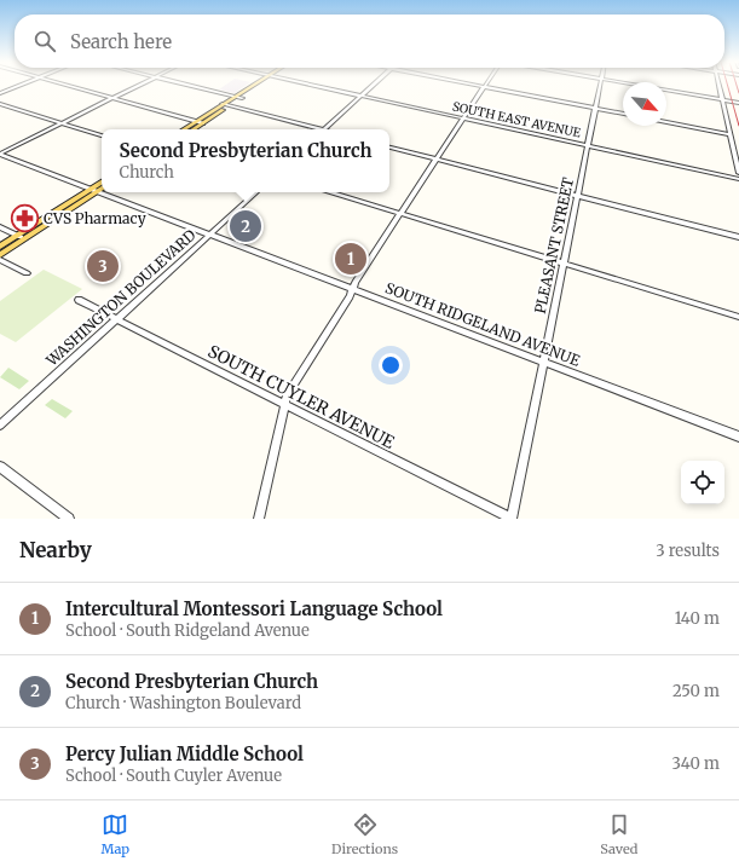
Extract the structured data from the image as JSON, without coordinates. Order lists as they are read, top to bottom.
{
  "streets": {
    "street": [
      "SOUTH EAST AVENUE",
      "PLEASANT STREET",
      "WASHINGTON BOULEVARD",
      "SOUTH RIDGELAND AVENUE",
      "SOUTH CUYLER AVENUE"
    ]
  },
  "crossings": [
    ["SOUTH EAST AVENUE", "PLEASANT STREET"],
    ["PLEASANT STREET", "SOUTH RIDGELAND AVENUE"],
    ["PLEASANT STREET", "SOUTH CUYLER AVENUE"],
    ["WASHINGTON BOULEVARD", "SOUTH RIDGELAND AVENUE"],
    ["WASHINGTON BOULEVARD", "SOUTH CUYLER AVENUE"]
  ],
  "places": {
    "pharmacy": ["CVS Pharmacy"]
  },
  "north": "bottom right",
  "page": {
    "search": "Search here",
    "popup": ["Second Presbyterian Church", "Church"],
    "pins": ["2", "1", "3"],
    "heading": ["Nearby", "3 results"],
    "list": [
      {
        "mark": "1",
        "name": "Intercultural Montessori Language School",
        "note": "School · South Ridgeland Avenue",
        "value": "140 m"
      },
      {
        "mark": "2",
        "name": "Second Presbyterian Church",
        "note": "Church · Washington Boulevard",
        "value": "250 m"
      },
      {
        "mark": "3",
        "name": "Percy Julian Middle School",
        "note": "School · South Cuyler Avenue",
        "value": "340 m"
      }
    ],
    "nav": ["Map", "Directions", "Saved"]
  }
}
